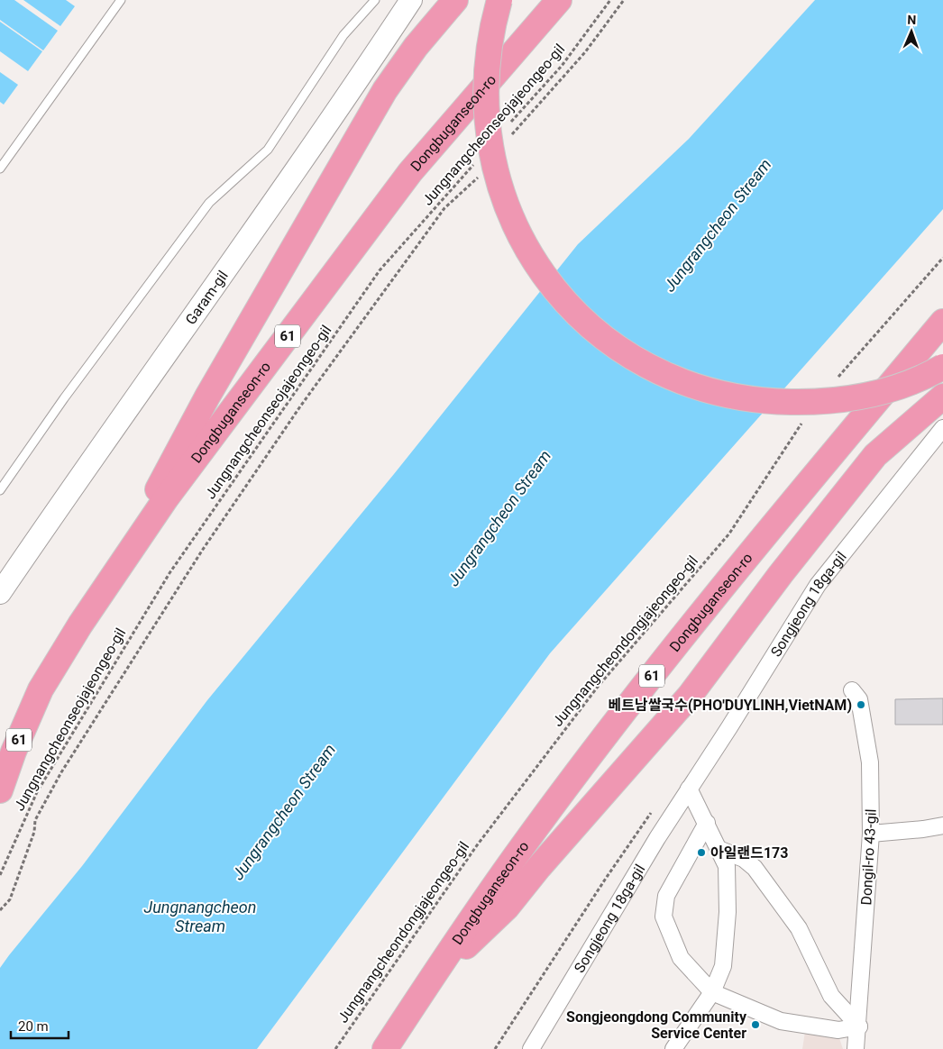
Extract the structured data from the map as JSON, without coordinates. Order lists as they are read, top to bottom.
{
  "streets": {
    "highway": ["Dongbuganseon-ro", "61"],
    "street": ["Garam-gil", "Songjeong 18ga-gil", "Dongil-ro 43-gil"],
    "path": ["Jungnangcheonseojajeongeo-gil", "Jungnangcheondongjajeongeo-gil"]
  },
  "water": ["Jungrangcheon Stream", "Jungnangcheon Stream"],
  "places": ["베트남쌀국수(PHO'DUYLINH,VietNAM)", "아일랜드173", "Songjeongdong Community Service Center"],
  "scale_bar": "20 m",
  "north": "top"
}
